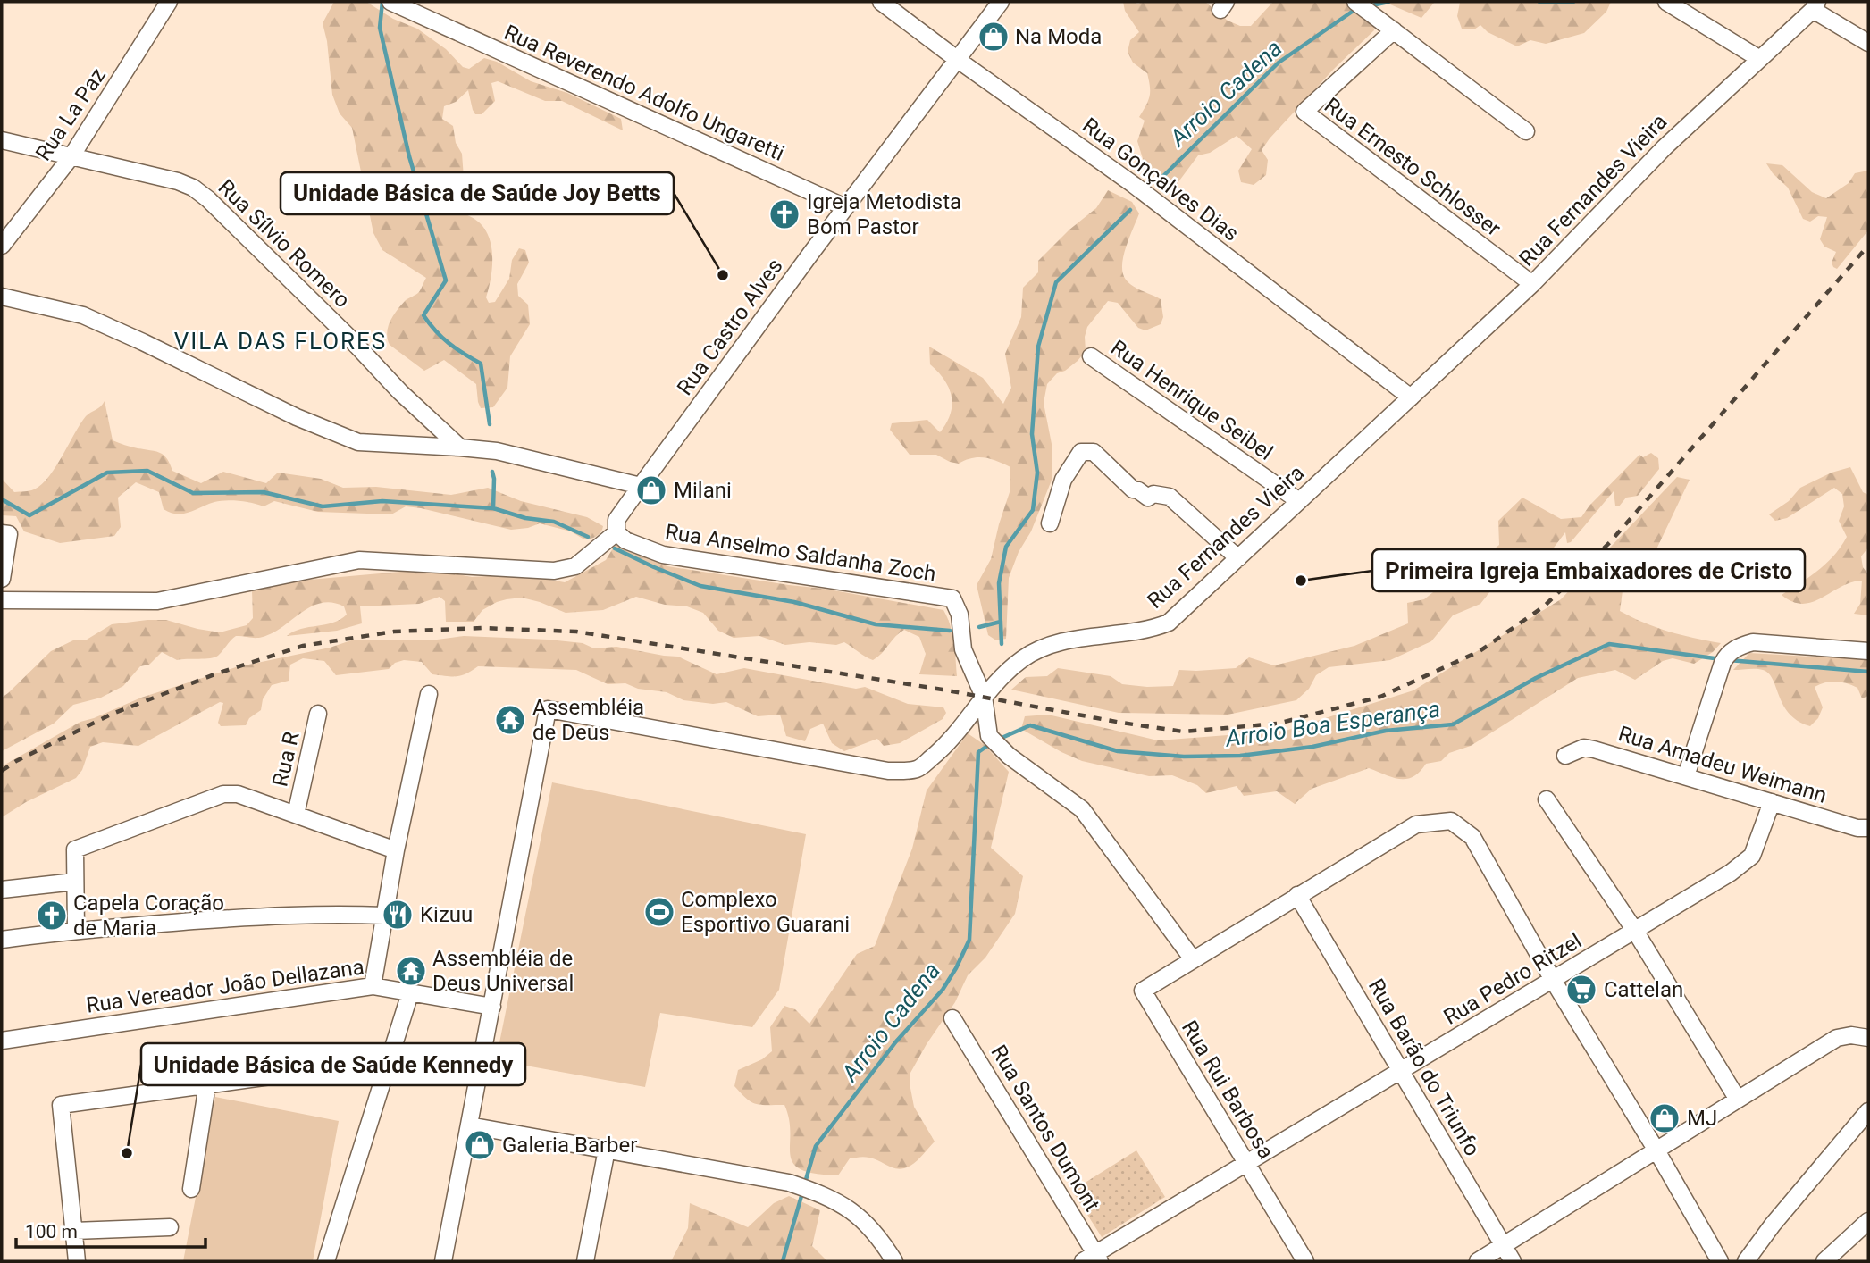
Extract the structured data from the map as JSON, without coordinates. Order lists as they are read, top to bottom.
{
  "streets": {
    "street": [
      "Rua Reverendo Adolfo Ungaretti",
      "Rua La Paz",
      "Rua Ernesto Schlosser",
      "Rua Gonçalves Dias",
      "Rua Fernandes Vieira",
      "Rua Sílvio Romero",
      "Rua Castro Alves",
      "Rua Henrique Seibel",
      "Rua Anselmo Saldanha Zoch",
      "Rua R",
      "Rua Amadeu Weimann",
      "Rua Pedro Ritzel",
      "Rua Vereador João Dellazana",
      "Rua Barão do Triunfo",
      "Rua Rui Barbosa",
      "Rua Santos Dumont"
    ]
  },
  "crossings": [
    ["Rua Reverendo Adolfo Ungaretti", "Rua Castro Alves"],
    ["Rua La Paz", "Rua Sílvio Romero"],
    ["Rua Ernesto Schlosser", "Rua Fernandes Vieira"],
    ["Rua Gonçalves Dias", "Rua Fernandes Vieira"],
    ["Rua Gonçalves Dias", "Rua Castro Alves"],
    ["Rua Fernandes Vieira", "Rua Henrique Seibel"],
    ["Rua Fernandes Vieira", "Rua Anselmo Saldanha Zoch"],
    ["Rua Fernandes Vieira", "Rua Vereador João Dellazana"],
    ["Rua Castro Alves", "Rua Anselmo Saldanha Zoch"],
    ["Rua Amadeu Weimann", "Rua Pedro Ritzel"],
    ["Rua Pedro Ritzel", "Rua Barão do Triunfo"],
    ["Rua Pedro Ritzel", "Rua Rui Barbosa"],
    ["Rua Pedro Ritzel", "Rua Santos Dumont"]
  ],
  "districts": ["VILA DAS FLORES"],
  "water": ["Arroio Cadena", "Arroio Boa Esperança"],
  "places": {
    "shop": [
      "Na Moda",
      "Milani",
      "MJ",
      "Galeria Barber"
    ],
    "church": ["Igreja Metodista Bom Pastor", "Capela Coração de Maria"],
    "other": ["Unidade Básica de Saúde Joy Betts", "Primeira Igreja Embaixadores de Cristo", "Unidade Básica de Saúde Kennedy"],
    "temple": ["Assembléia de Deus", "Assembléia de Deus Universal"],
    "sports": ["Complexo Esportivo Guarani"],
    "restaurant": ["Kizuu"],
    "supermarket": ["Cattelan"]
  },
  "scale_bar": "100 m"
}
